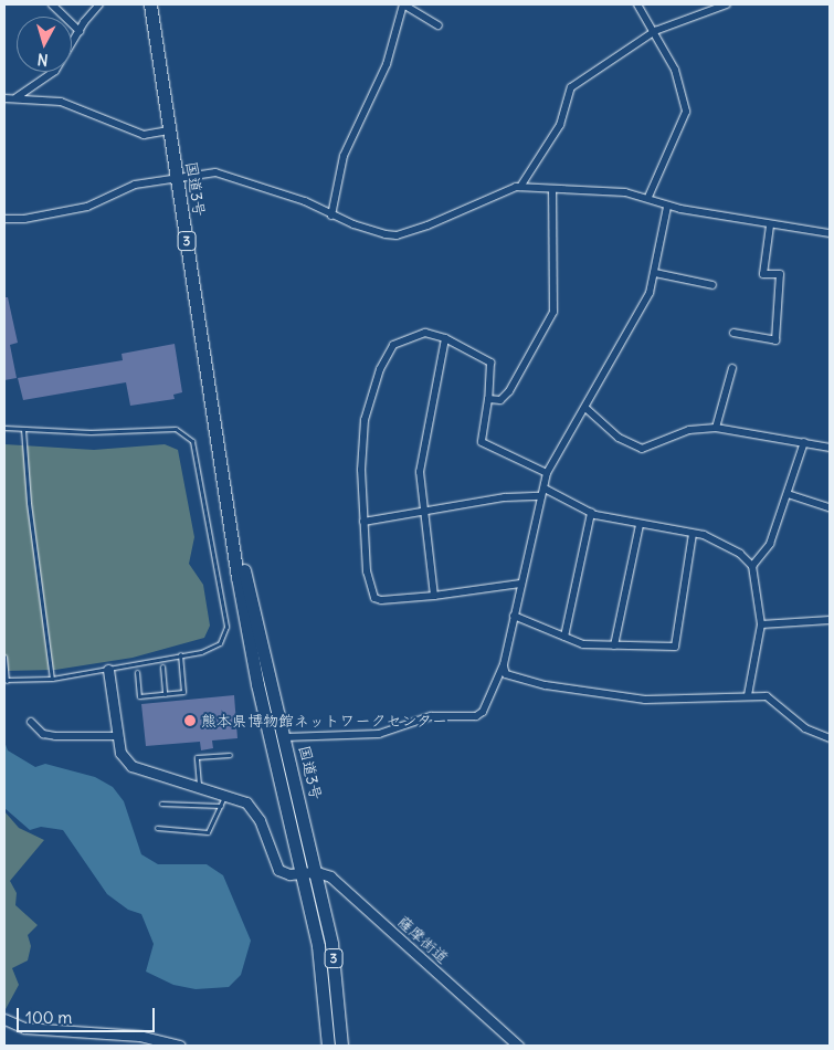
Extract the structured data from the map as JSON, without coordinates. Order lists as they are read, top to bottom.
{
  "streets": {
    "highway": ["国道3号", "3"],
    "street": ["薩摩街道"]
  },
  "crossings": [
    ["国道3号", "薩摩街道"]
  ],
  "places": ["熊本県博物館ネットワークセンター"],
  "scale_bar": "100 m",
  "north": "bottom"
}
